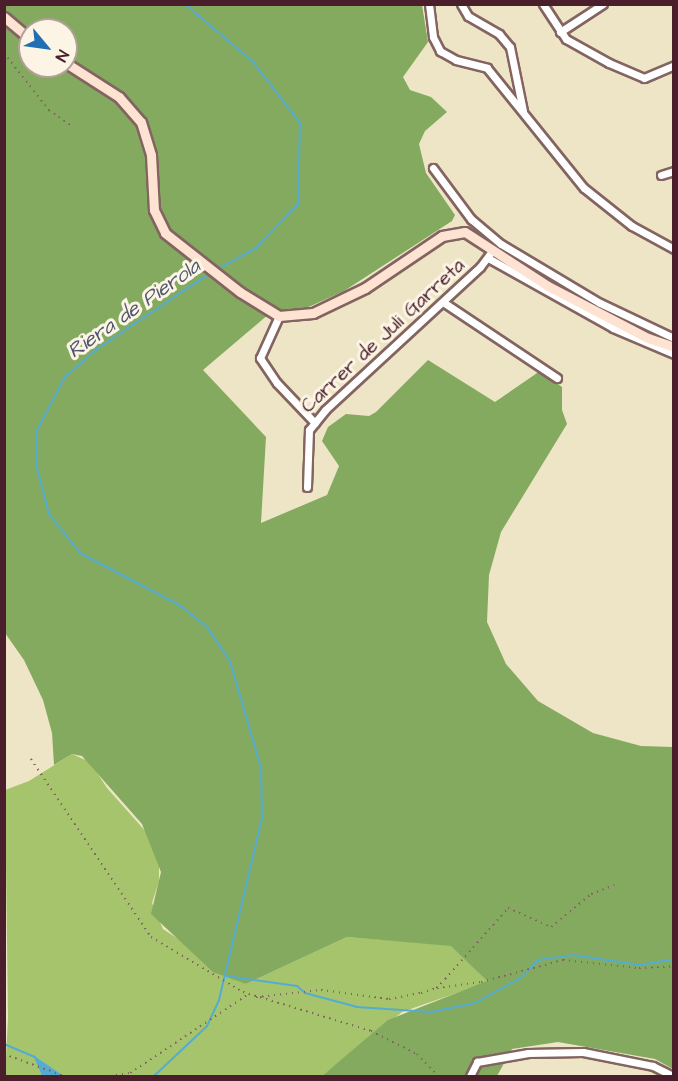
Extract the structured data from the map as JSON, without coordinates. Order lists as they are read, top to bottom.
{
  "streets": {
    "street": ["Carrer de Juli Garreta"]
  },
  "water": ["Riera de Pierola"],
  "north": "bottom right"
}
